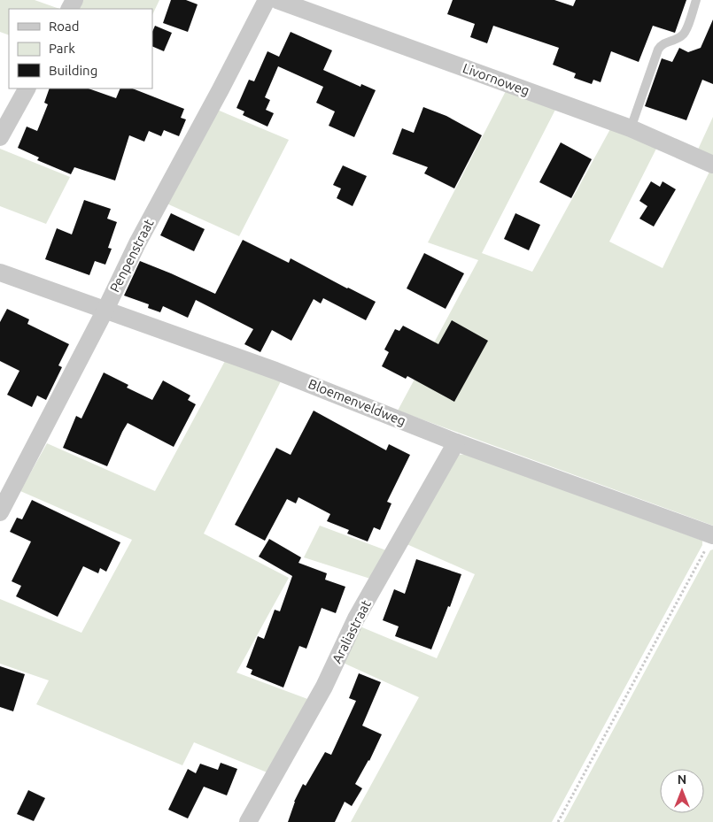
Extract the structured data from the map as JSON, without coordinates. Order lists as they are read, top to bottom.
{
  "streets": {
    "street": [
      "Livornoweg",
      "Penpenstraat",
      "Bloemenveldweg",
      "Araliastraat"
    ]
  },
  "crossings": [
    ["Penpenstraat", "Bloemenveldweg"],
    ["Bloemenveldweg", "Araliastraat"]
  ],
  "legend": ["Road", "Park", "Building"],
  "north": "top"
}
